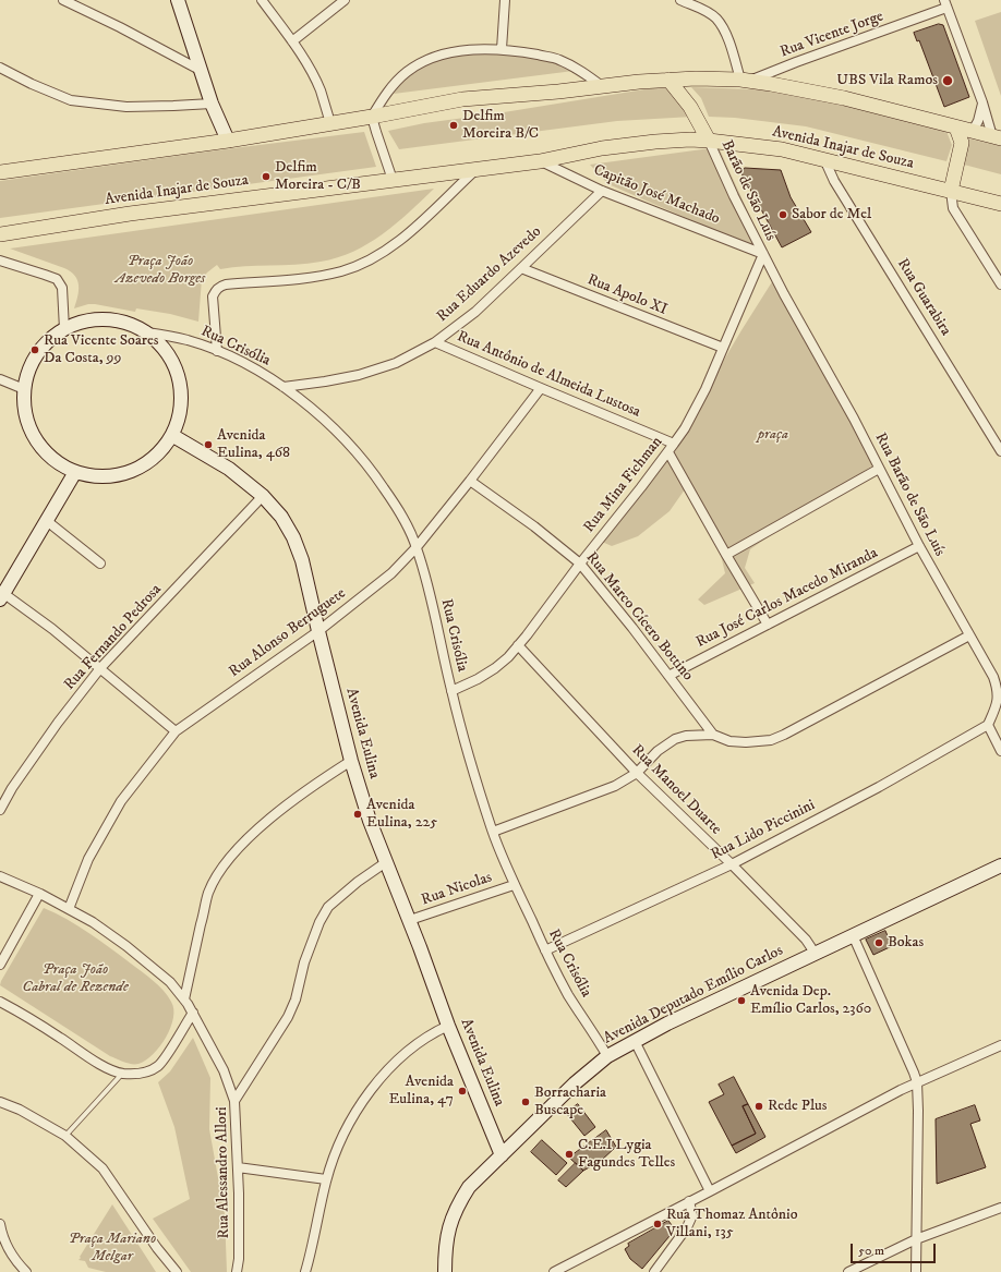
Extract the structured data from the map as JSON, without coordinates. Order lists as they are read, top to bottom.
{
  "streets": {
    "main road": ["Avenida Inajar de Souza"],
    "street": [
      "Rua Vicente Jorge",
      "Barão de São Luís",
      "Capitão José Machado",
      "Rua Eduardo Azevedo",
      "Rua Apolo XI",
      "Rua Guarabira",
      "Rua Crisólia",
      "Rua Antônio de Almeida Lustosa",
      "Rua Mina Fichman",
      "Rua Barão de São Luís",
      "Rua José Carlos Macedo Miranda",
      "Rua Marco Cícero Bottino",
      "Rua Alonso Berruguete",
      "Rua Fernando Pedrosa",
      "Avenida Eulina",
      "Rua Manoel Duarte",
      "Rua Lido Piccinini",
      "Rua Nicolas",
      "Avenida Deputado Emílio Carlos",
      "Rua Alessandro Allori"
    ]
  },
  "crossings": [
    ["Avenida Inajar de Souza", "Barão de São Luís"],
    ["Avenida Inajar de Souza", "Capitão José Machado"],
    ["Avenida Inajar de Souza", "Rua Guarabira"],
    ["Barão de São Luís", "Capitão José Machado"],
    ["Barão de São Luís", "Rua Mina Fichman"],
    ["Barão de São Luís", "Rua Barão de São Luís"],
    ["Capitão José Machado", "Rua Eduardo Azevedo"],
    ["Capitão José Machado", "Rua Mina Fichman"],
    ["Capitão José Machado", "Rua Barão de São Luís"],
    ["Rua Eduardo Azevedo", "Rua Apolo XI"],
    ["Rua Eduardo Azevedo", "Rua Crisólia"],
    ["Rua Eduardo Azevedo", "Rua Antônio de Almeida Lustosa"],
    ["Rua Apolo XI", "Rua Mina Fichman"],
    ["Rua Crisólia", "Rua Mina Fichman"],
    ["Rua Crisólia", "Rua Alonso Berruguete"],
    ["Rua Crisólia", "Rua Lido Piccinini"],
    ["Rua Crisólia", "Rua Nicolas"],
    ["Rua Crisólia", "Avenida Deputado Emílio Carlos"],
    ["Rua Antônio de Almeida Lustosa", "Rua Mina Fichman"],
    ["Rua Antônio de Almeida Lustosa", "Rua Alonso Berruguete"],
    ["Rua Mina Fichman", "Rua Barão de São Luís"],
    ["Rua Mina Fichman", "Rua Marco Cícero Bottino"],
    ["Rua Mina Fichman", "Rua Manoel Duarte"],
    ["Rua Barão de São Luís", "Rua José Carlos Macedo Miranda"],
    ["Rua Barão de São Luís", "Rua Lido Piccinini"],
    ["Rua José Carlos Macedo Miranda", "Rua Marco Cícero Bottino"],
    ["Rua Marco Cícero Bottino", "Rua Alonso Berruguete"],
    ["Rua Alonso Berruguete", "Avenida Eulina"],
    ["Rua Fernando Pedrosa", "Avenida Eulina"],
    ["Avenida Eulina", "Rua Nicolas"],
    ["Avenida Eulina", "Avenida Deputado Emílio Carlos"],
    ["Avenida Eulina", "Rua Alessandro Allori"],
    ["Rua Manoel Duarte", "Rua Lido Piccinini"],
    ["Rua Manoel Duarte", "Avenida Deputado Emílio Carlos"]
  ],
  "parks": [
    "Praça João Azevedo Borges",
    "praça",
    "Praça João Cabral de Rezende",
    "Praça Mariano Melgar"
  ],
  "places": [
    "UBS Vila Ramos",
    "Delfim Moreira B/C",
    "Delfim Moreira - C/B",
    "Sabor de Mel",
    "Rua Vicente Soares Da Costa, 99",
    "Avenida Eulina, 468",
    "Avenida Eulina, 225",
    "Bokas",
    "Avenida Dep. Emílio Carlos, 2360",
    "Avenida Eulina, 47",
    "Borracharia Buscape",
    "Rede Plus",
    "C.E.I Lygia Fagundes Telles",
    "Rua Thomaz Antônio Villani, 135"
  ],
  "scale_bar": "50 m"
}
